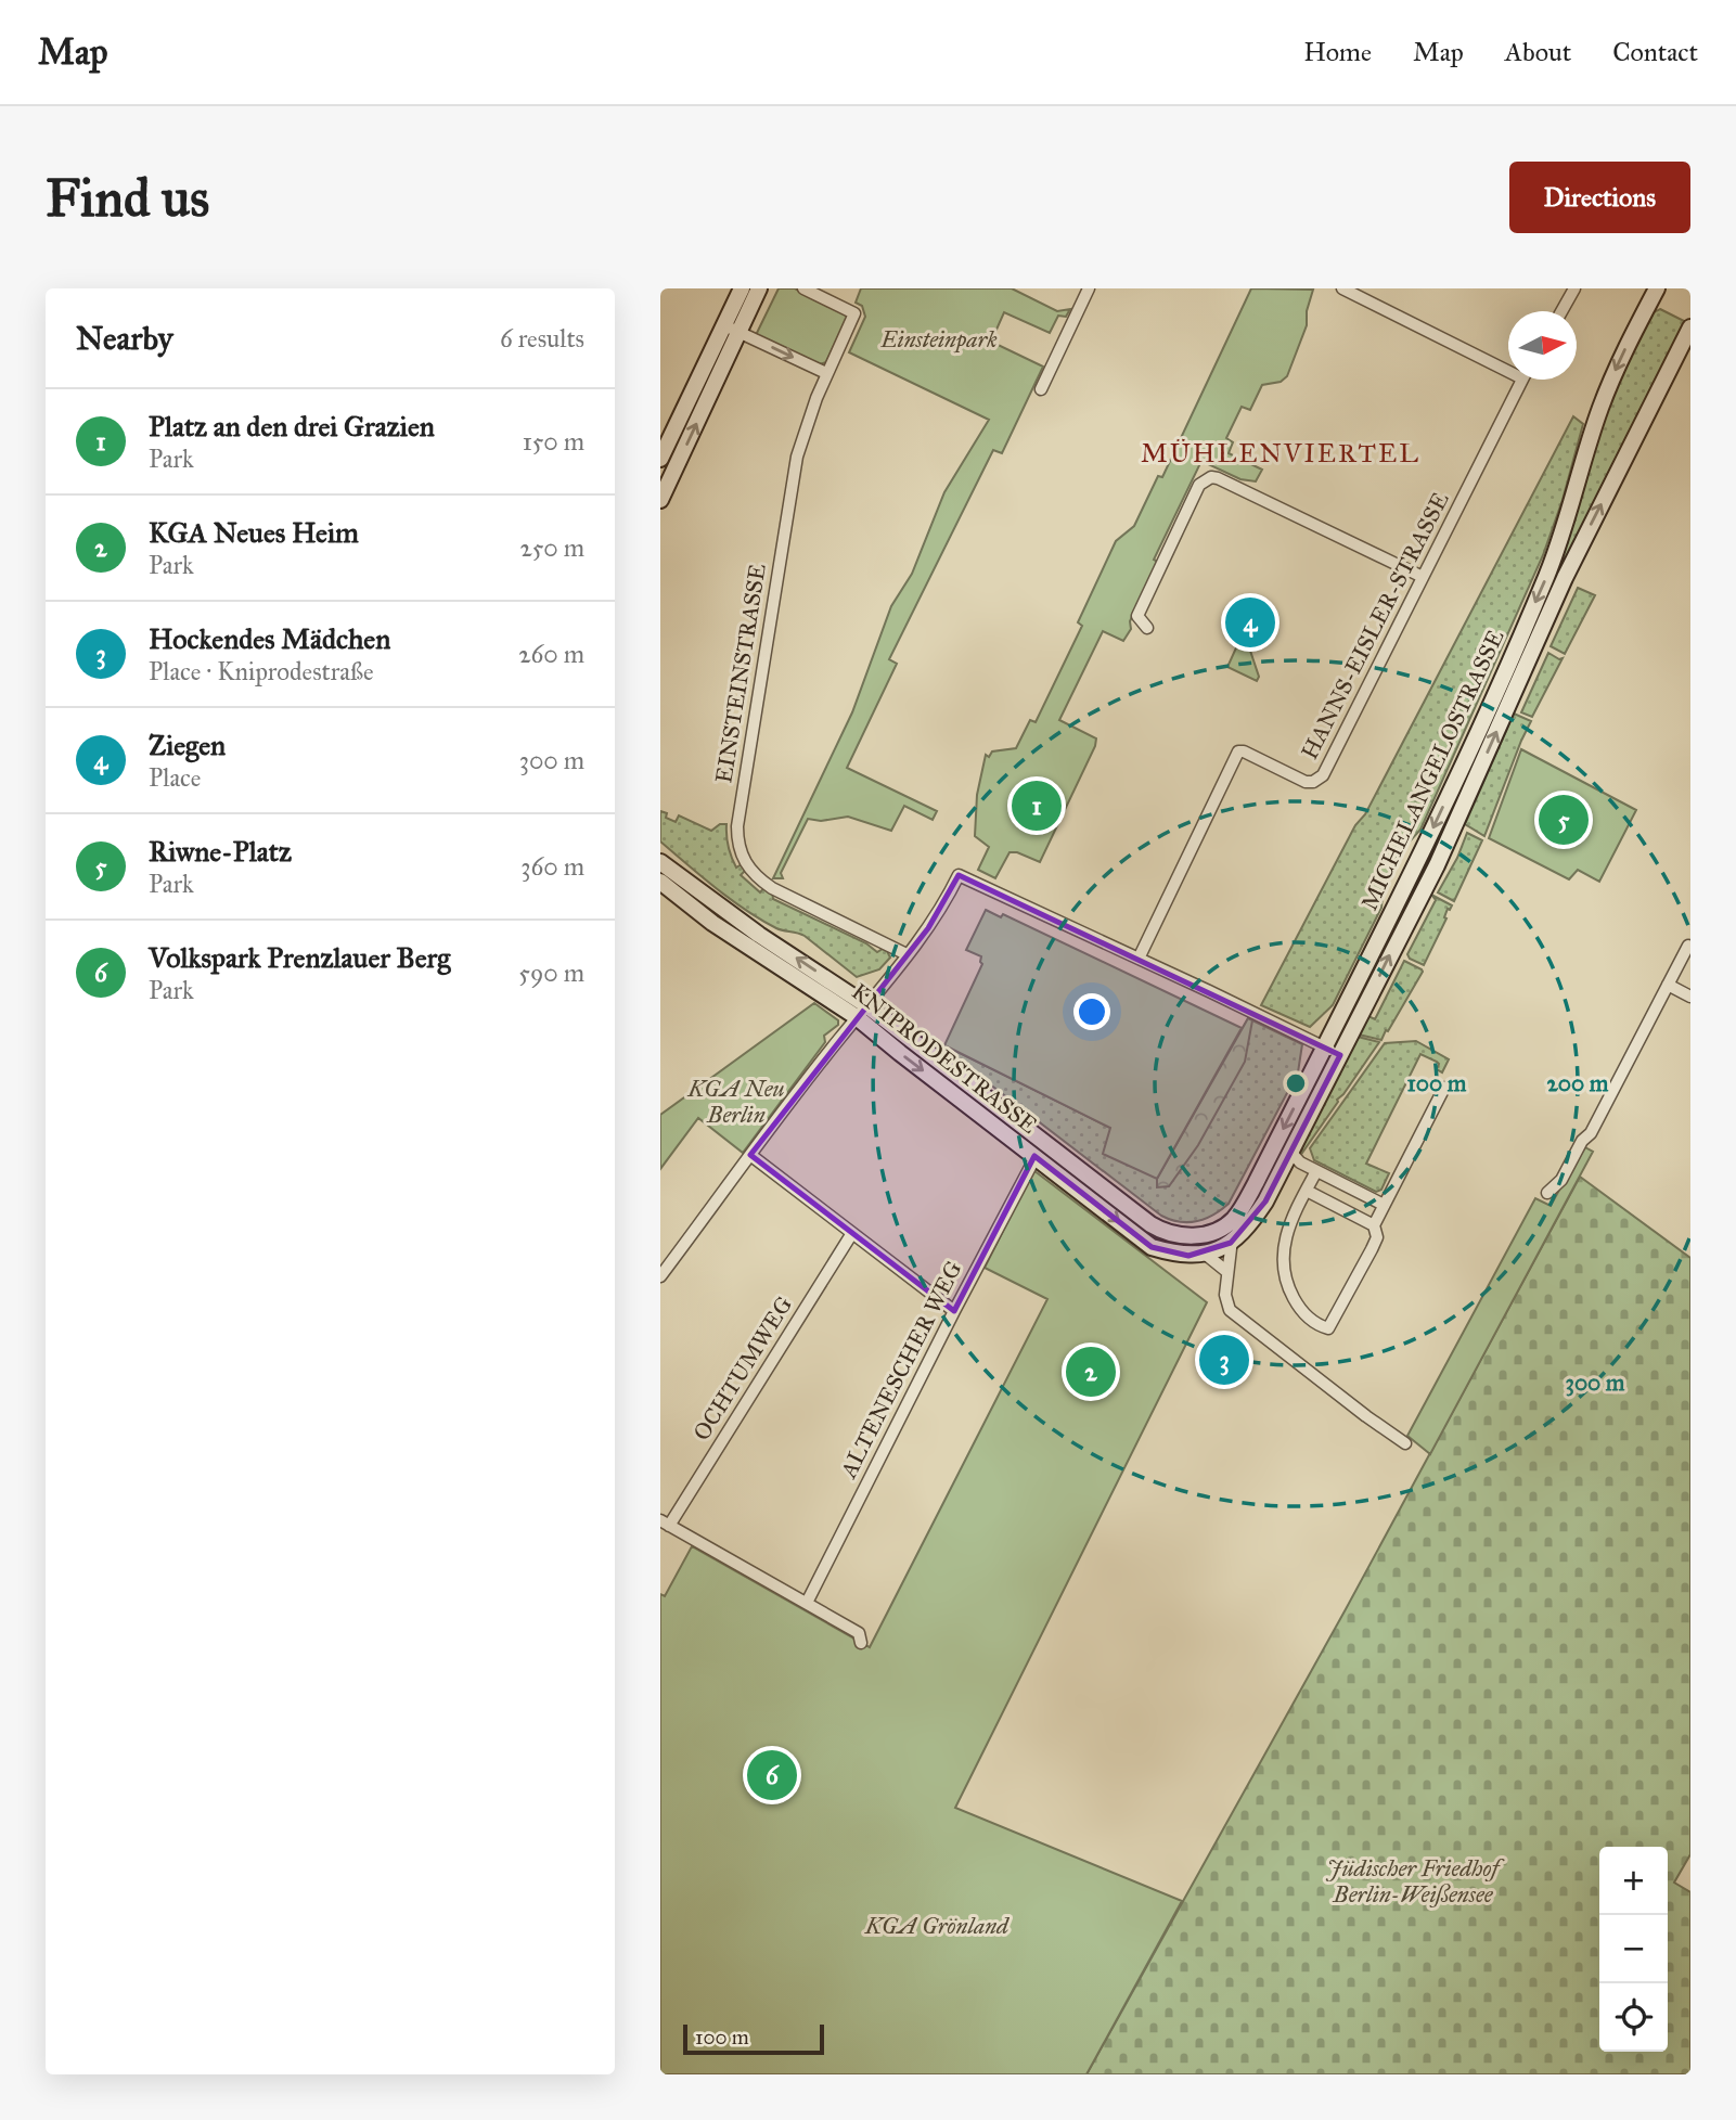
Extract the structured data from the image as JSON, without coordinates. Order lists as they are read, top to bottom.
{
  "streets": {
    "main road": ["MICHELANGELOSTRASSE", "KNIPRODESTRASSE"],
    "street": [
      "HANNS-EISLER-STRASSE",
      "EINSTEINSTRASSE",
      "OCHTUMWEG",
      "ALTENESCHER WEG"
    ]
  },
  "crossings": [
    ["MICHELANGELOSTRASSE", "KNIPRODESTRASSE"],
    ["KNIPRODESTRASSE", "ALTENESCHER WEG"]
  ],
  "districts": ["MÜHLENVIERTEL"],
  "parks": [
    "Einsteinpark",
    "KGA Neu Berlin",
    "Jüdischer Friedhof Berlin-Weißensee",
    "KGA Grönland"
  ],
  "scale_bar": "100 m",
  "north": "right",
  "page": {
    "header": "Map",
    "nav": [
      "Home",
      "Map",
      "About",
      "Contact"
    ],
    "buttons": "Directions",
    "title": "Find us",
    "heading": ["Nearby", "6 results"],
    "list": [
      {
        "mark": "1",
        "name": "Platz an den drei Grazien",
        "note": "Park",
        "value": "150 m"
      },
      {
        "mark": "2",
        "name": "KGA Neues Heim",
        "note": "Park",
        "value": "250 m"
      },
      {
        "mark": "3",
        "name": "Hockendes Mädchen",
        "note": "Place · Kniprodestraße",
        "value": "260 m"
      },
      {
        "mark": "4",
        "name": "Ziegen",
        "note": "Place",
        "value": "300 m"
      },
      {
        "mark": "5",
        "name": "Riwne-Platz",
        "note": "Park",
        "value": "360 m"
      },
      {
        "mark": "6",
        "name": "Volkspark Prenzlauer Berg",
        "note": "Park",
        "value": "590 m"
      }
    ],
    "pins": [
      "4",
      "1",
      "5",
      "3",
      "2",
      "6"
    ],
    "map_buttons": ["+", "−"],
    "scale": "100 m"
  },
  "rings": ["100 m", "200 m", "300 m"]
}
